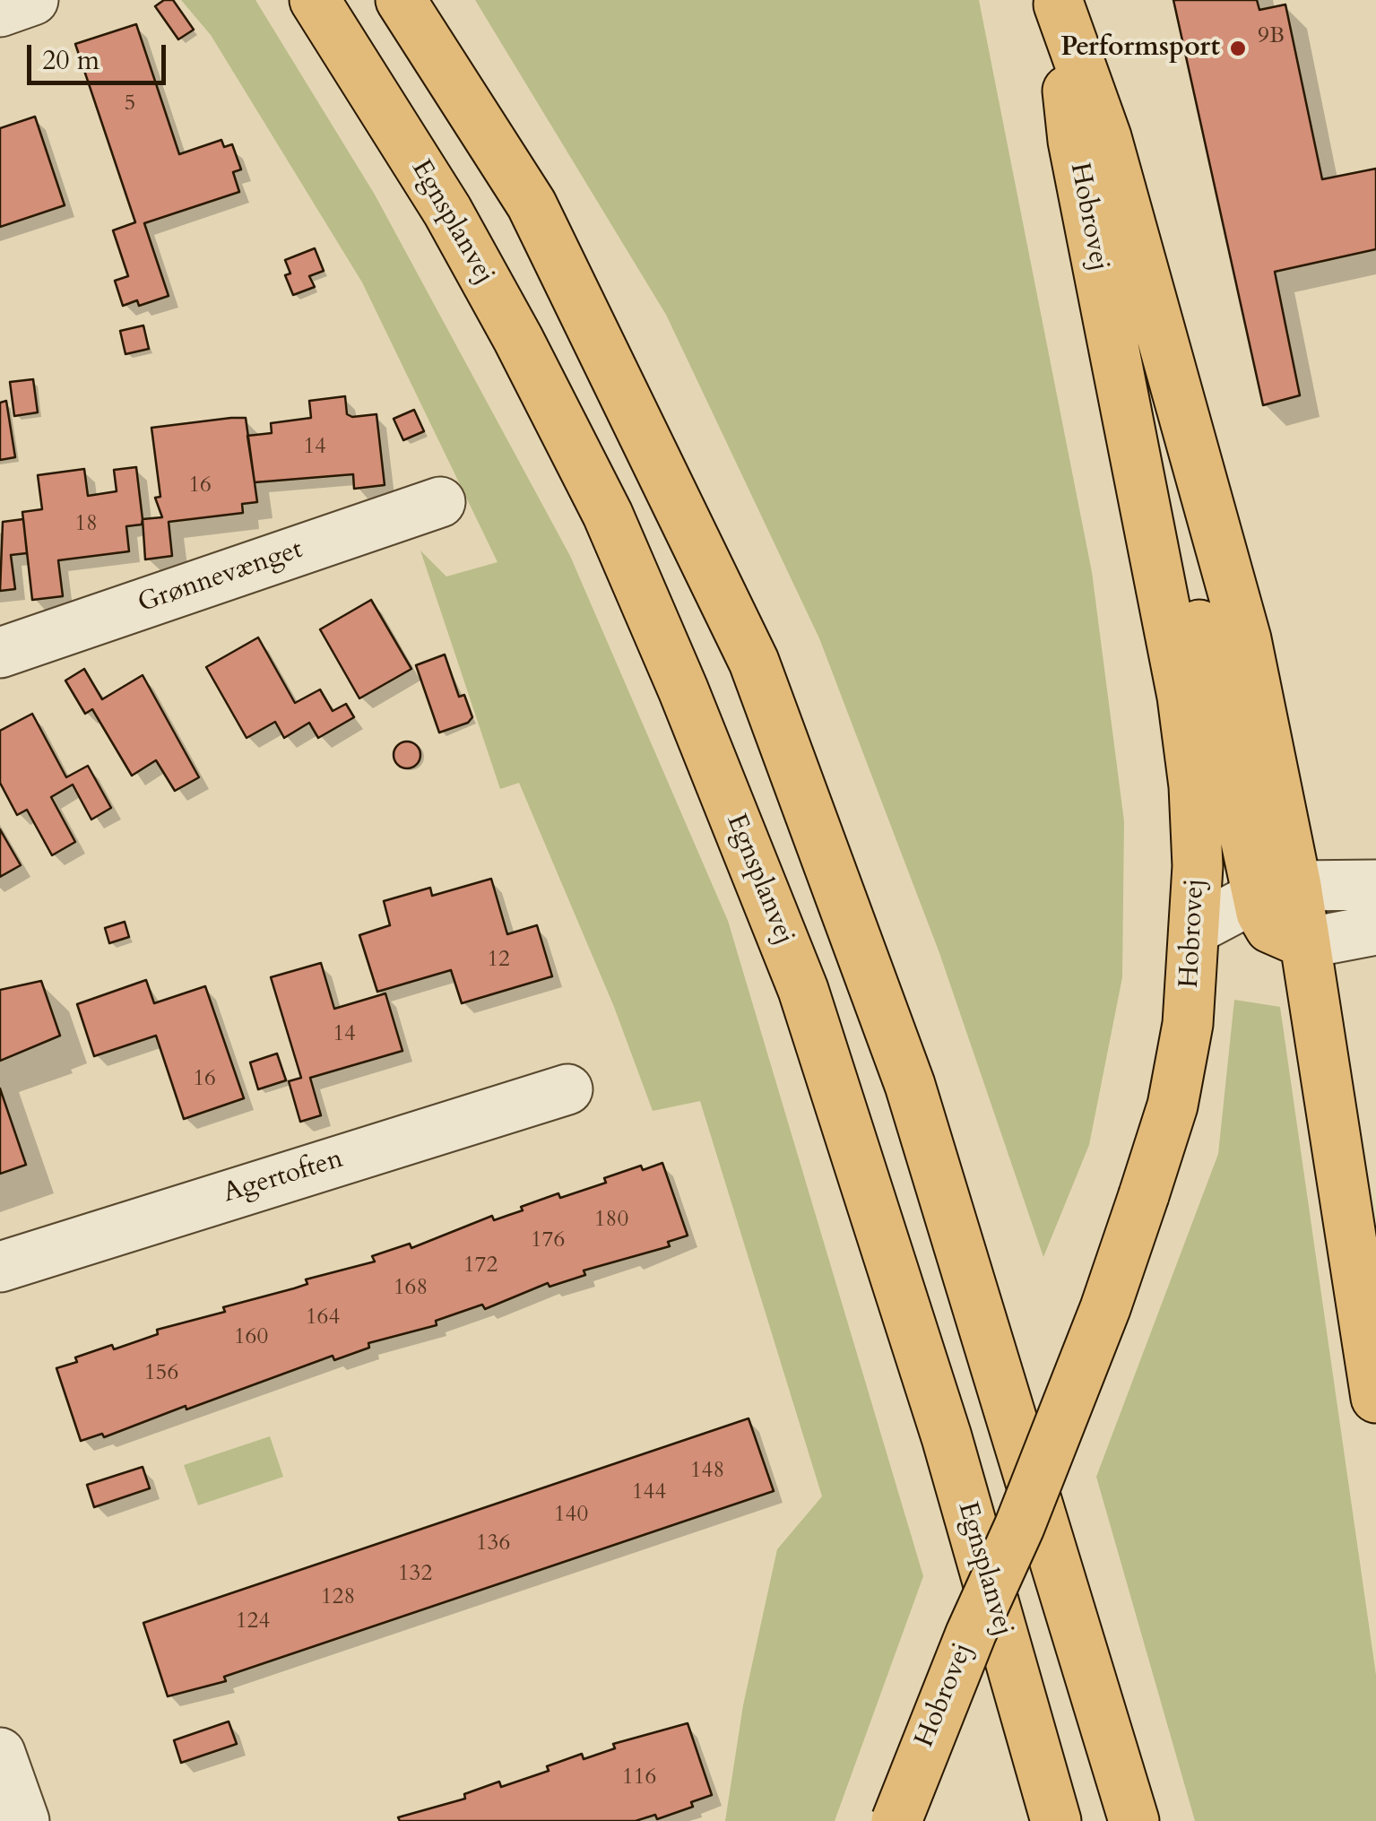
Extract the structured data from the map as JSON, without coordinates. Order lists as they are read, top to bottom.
{
  "streets": {
    "main road": ["Hobrovej", "Egnsplanvej"],
    "street": ["Grønnevænget", "Agertoften"]
  },
  "places": ["Performsport"],
  "house_numbers": [
    "9B",
    "5",
    "14",
    "16",
    "18",
    "12",
    "14",
    "16",
    "180",
    "176",
    "172",
    "168",
    "164",
    "160",
    "156",
    "148",
    "144",
    "140",
    "136",
    "132",
    "128",
    "124",
    "116"
  ],
  "scale_bar": "20 m"
}
